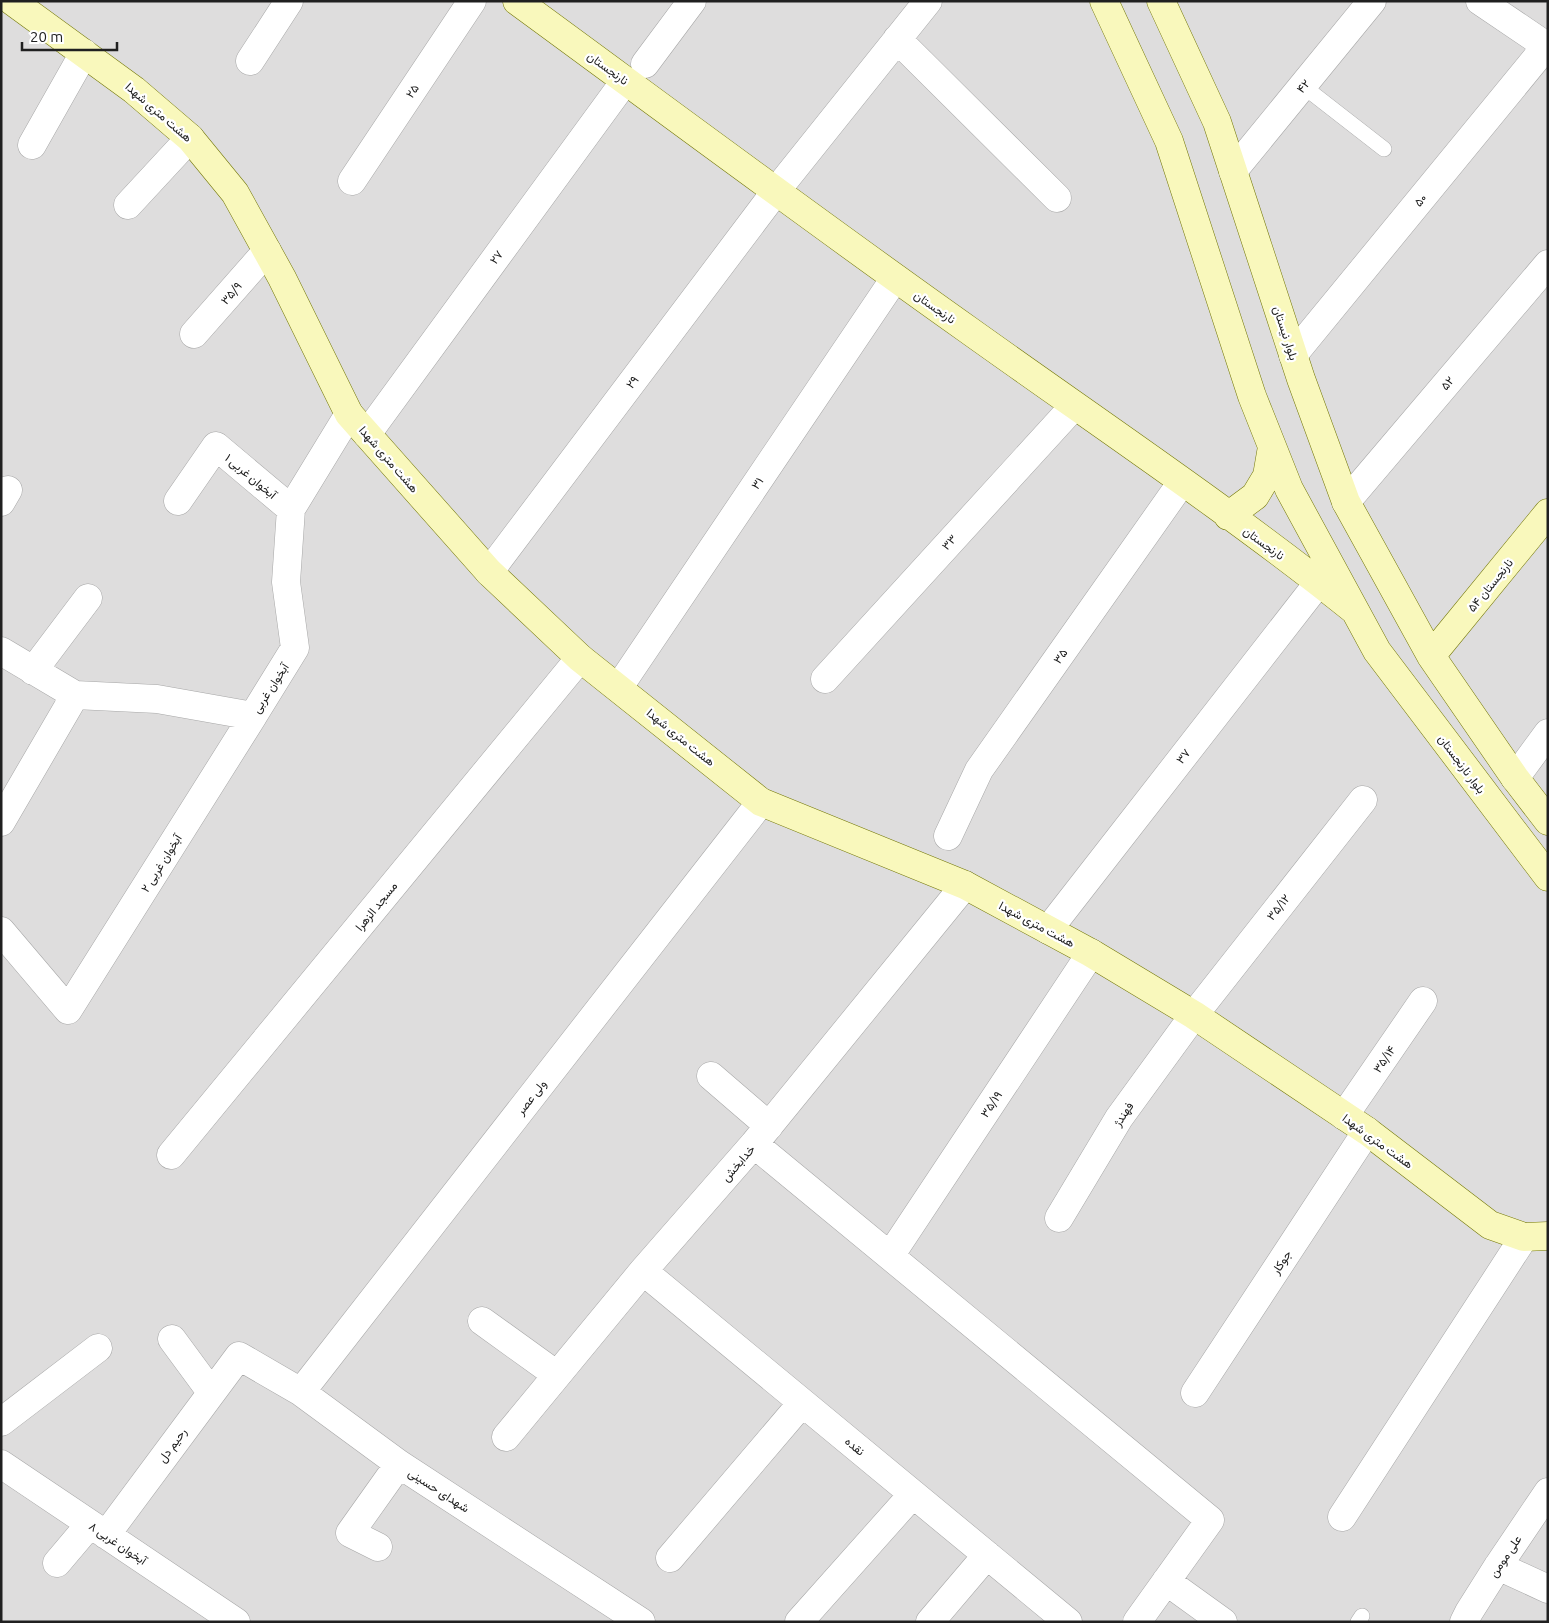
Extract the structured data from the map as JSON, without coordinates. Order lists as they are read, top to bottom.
{
  "streets": {
    "street": [
      "نارنجستان",
      "۴۲",
      "۲۵",
      "هشت متری شهدا",
      "۵۰",
      "۲۷",
      "۳۵/۹",
      "بلوار نیستان",
      "۲۹",
      "۵۲",
      "آبخوان غربی ۱",
      "۳۱",
      "۳۳",
      "نارنجستان ۵۴",
      "۳۵",
      "آبخوان غربی",
      "۳۷",
      "بلوار نارنجستان",
      "آبخوان غربی ۲",
      "مسجد الزهرا",
      "۳۵/۱۲",
      "۳۵/۱۴",
      "ولی عصر",
      "۳۵/۱۹",
      "فهندژ",
      "خدابخش",
      "جوکار",
      "رحیم دل",
      "نقده",
      "شهدای حسینی",
      "آبخوان غربی ۸",
      "علی مومن"
    ]
  },
  "crossings": [
    ["نارنجستان", "۲۷"],
    ["نارنجستان", "۲۹"],
    ["نارنجستان", "۳۱"],
    ["نارنجستان", "۳۳"],
    ["نارنجستان", "۳۵"],
    ["نارنجستان", "۳۷"],
    ["نارنجستان", "بلوار نارنجستان"],
    ["۴۲", "بلوار نیستان"],
    ["هشت متری شهدا", "۲۷"],
    ["هشت متری شهدا", "۳۵/۹"],
    ["هشت متری شهدا", "۲۹"],
    ["هشت متری شهدا", "۳۱"],
    ["هشت متری شهدا", "آبخوان غربی"],
    ["هشت متری شهدا", "۳۷"],
    ["هشت متری شهدا", "مسجد الزهرا"],
    ["هشت متری شهدا", "۳۵/۱۲"],
    ["هشت متری شهدا", "۳۵/۱۴"],
    ["هشت متری شهدا", "ولی عصر"],
    ["هشت متری شهدا", "۳۵/۱۹"],
    ["هشت متری شهدا", "فهندژ"],
    ["هشت متری شهدا", "خدابخش"],
    ["هشت متری شهدا", "جوکار"],
    ["۵۰", "بلوار نیستان"],
    ["بلوار نیستان", "۵۲"],
    ["بلوار نیستان", "نارنجستان ۵۴"],
    ["آبخوان غربی ۱", "آبخوان غربی"],
    ["آبخوان غربی", "آبخوان غربی ۲"],
    ["۳۵/۱۲", "فهندژ"],
    ["ولی عصر", "شهدای حسینی"],
    ["خدابخش", "نقده"],
    ["رحیم دل", "شهدای حسینی"],
    ["رحیم دل", "آبخوان غربی ۸"]
  ],
  "scale_bar": "20 m"
}
